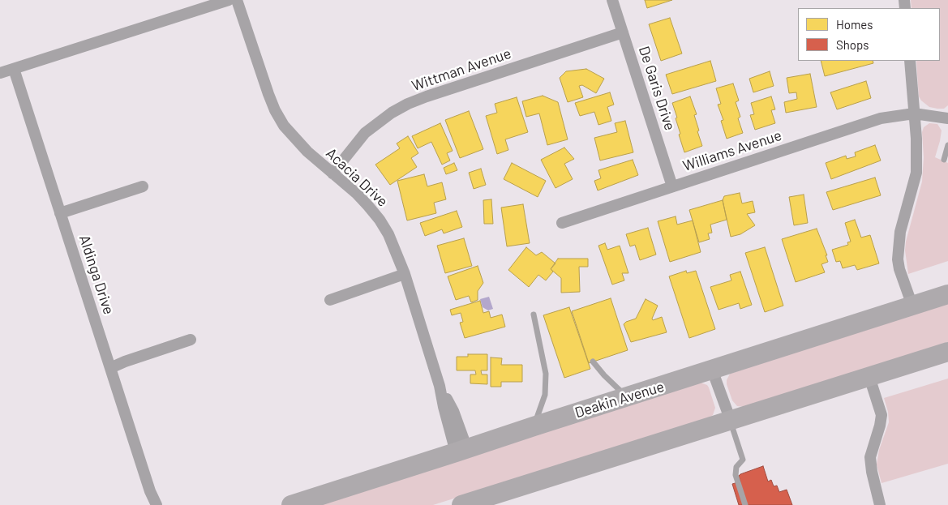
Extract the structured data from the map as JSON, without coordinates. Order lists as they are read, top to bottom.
{
  "streets": {
    "highway": ["Deakin Avenue"],
    "street": [
      "Wittman Avenue",
      "De Garis Drive",
      "Williams Avenue",
      "Acacia Drive",
      "Aldinga Drive"
    ]
  },
  "crossings": [
    ["Wittman Avenue", "De Garis Drive"],
    ["Wittman Avenue", "Acacia Drive"],
    ["De Garis Drive", "Williams Avenue"],
    ["Acacia Drive", "Deakin Avenue"]
  ],
  "legend": ["Homes", "Shops"]
}
